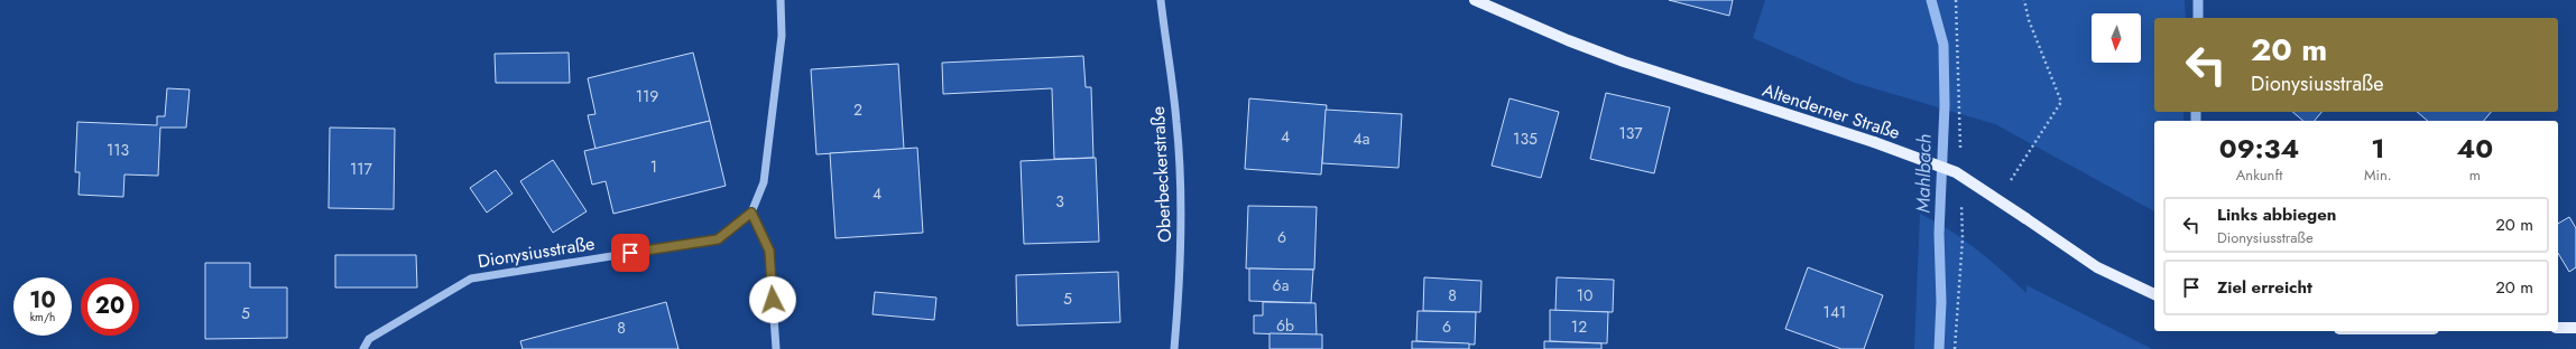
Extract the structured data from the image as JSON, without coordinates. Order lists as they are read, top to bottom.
{
  "streets": {
    "main road": ["Altenderner Straße"],
    "street": ["Oberbeckerstraße", "Dionysiusstraße"]
  },
  "water": ["Mahlbach"],
  "house_numbers": [
    "119",
    "2",
    "137",
    "4",
    "4a",
    "135",
    "113",
    "1",
    "117",
    "4",
    "3",
    "6",
    "6a",
    "8",
    "10",
    "5",
    "141",
    "5",
    "6b",
    "6",
    "12",
    "8"
  ],
  "north": "bottom",
  "page": {
    "turn": ["20 m", "Dionysiusstraße"],
    "eta": [
      "09:34",
      "Ankunft",
      "1",
      "Min.",
      "40",
      "m"
    ],
    "list": [
      {
        "name": "Links abbiegen",
        "note": "Dionysiusstraße",
        "value": "20 m"
      },
      {
        "name": "Ziel erreicht",
        "value": "20 m"
      }
    ],
    "speed": "10 km/h",
    "limit": "20"
  }
}
